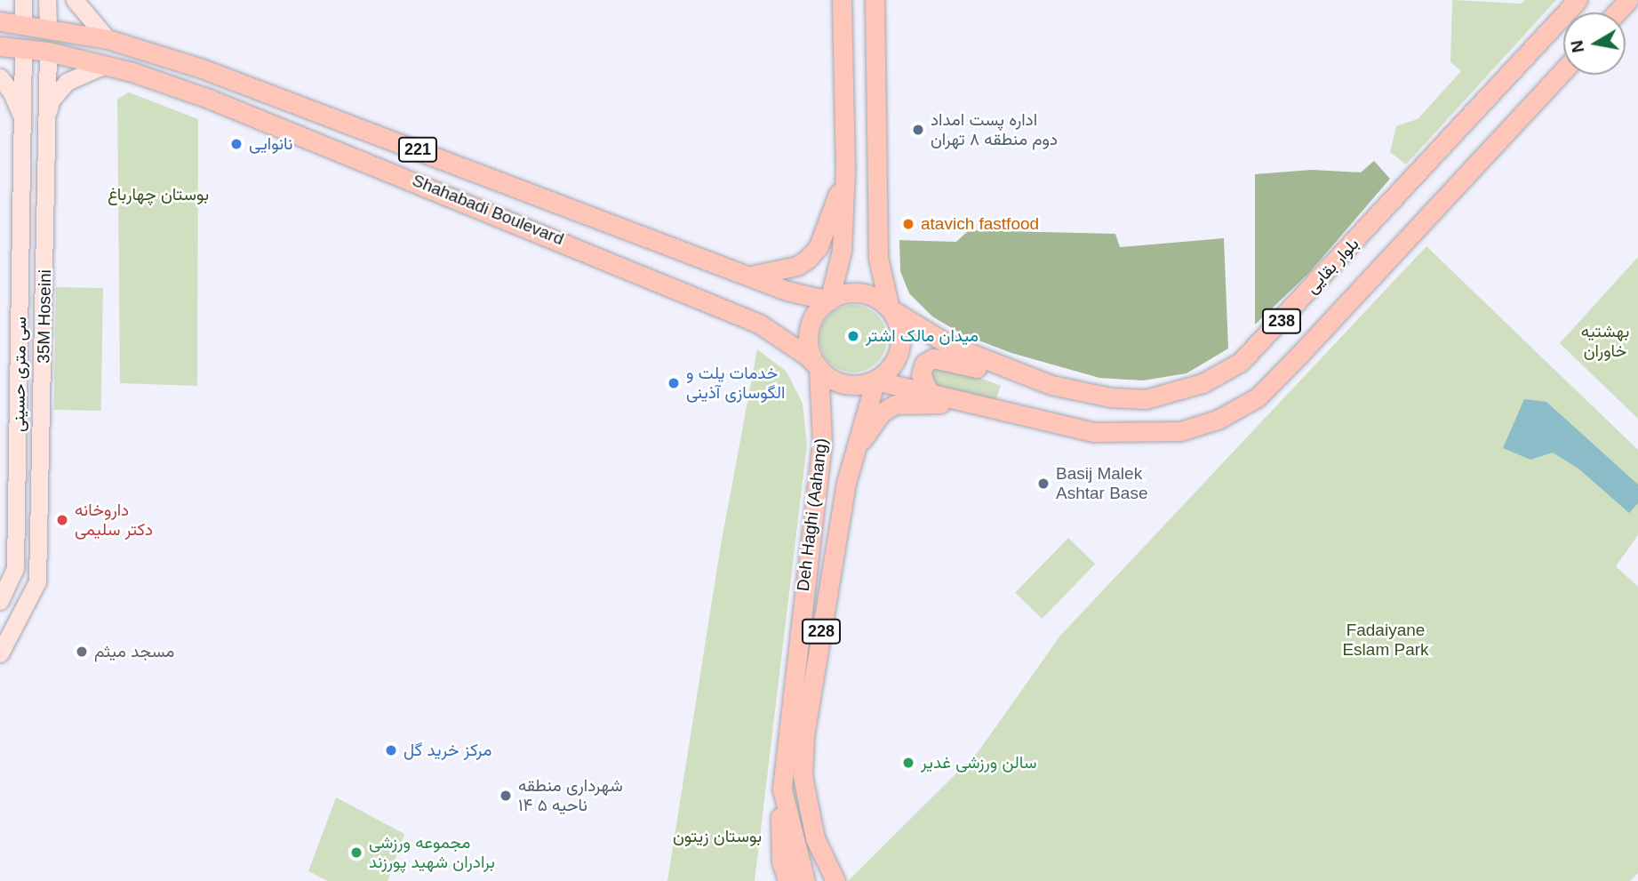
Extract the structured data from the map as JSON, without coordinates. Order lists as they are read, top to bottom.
{
  "streets": {
    "main road": [
      "221",
      "Shahabadi Boulevard",
      "بلوار بقایی",
      "35M Hoseini",
      "238",
      "سی متری حسینی",
      "Deh Haghi (Aahang)",
      "228"
    ]
  },
  "crossings": [
    ["Shahabadi Boulevard", "بلوار بقایی"],
    ["Shahabadi Boulevard", "35M Hoseini"],
    ["Shahabadi Boulevard", "238"],
    ["Shahabadi Boulevard", "Deh Haghi (Aahang)"],
    ["بلوار بقایی", "238"],
    ["بلوار بقایی", "Deh Haghi (Aahang)"],
    ["238", "Deh Haghi (Aahang)"]
  ],
  "parks": [
    "بوستان چهارباغ",
    "بهشتیه خاوران",
    "Fadaiyane Eslam Park",
    "بوستان زیتون"
  ],
  "places": [
    "اداره پست امداد دوم منطقه ۸ تهران",
    "نانوایی",
    "atavich fastfood",
    "میدان مالک اشتر",
    "خدمات پلت و الگوسازی آذینی",
    "Basij Malek Ashtar Base",
    "داروخانه دکتر سلیمی",
    "مسجد میثم",
    "مرکز خرید گل",
    "سالن ورزشی غدیر",
    "شهرداری منطقه ۱۴ ناحیه ۵",
    "مجموعه ورزشی برادران شهید پورزند"
  ],
  "north": "left"
}
